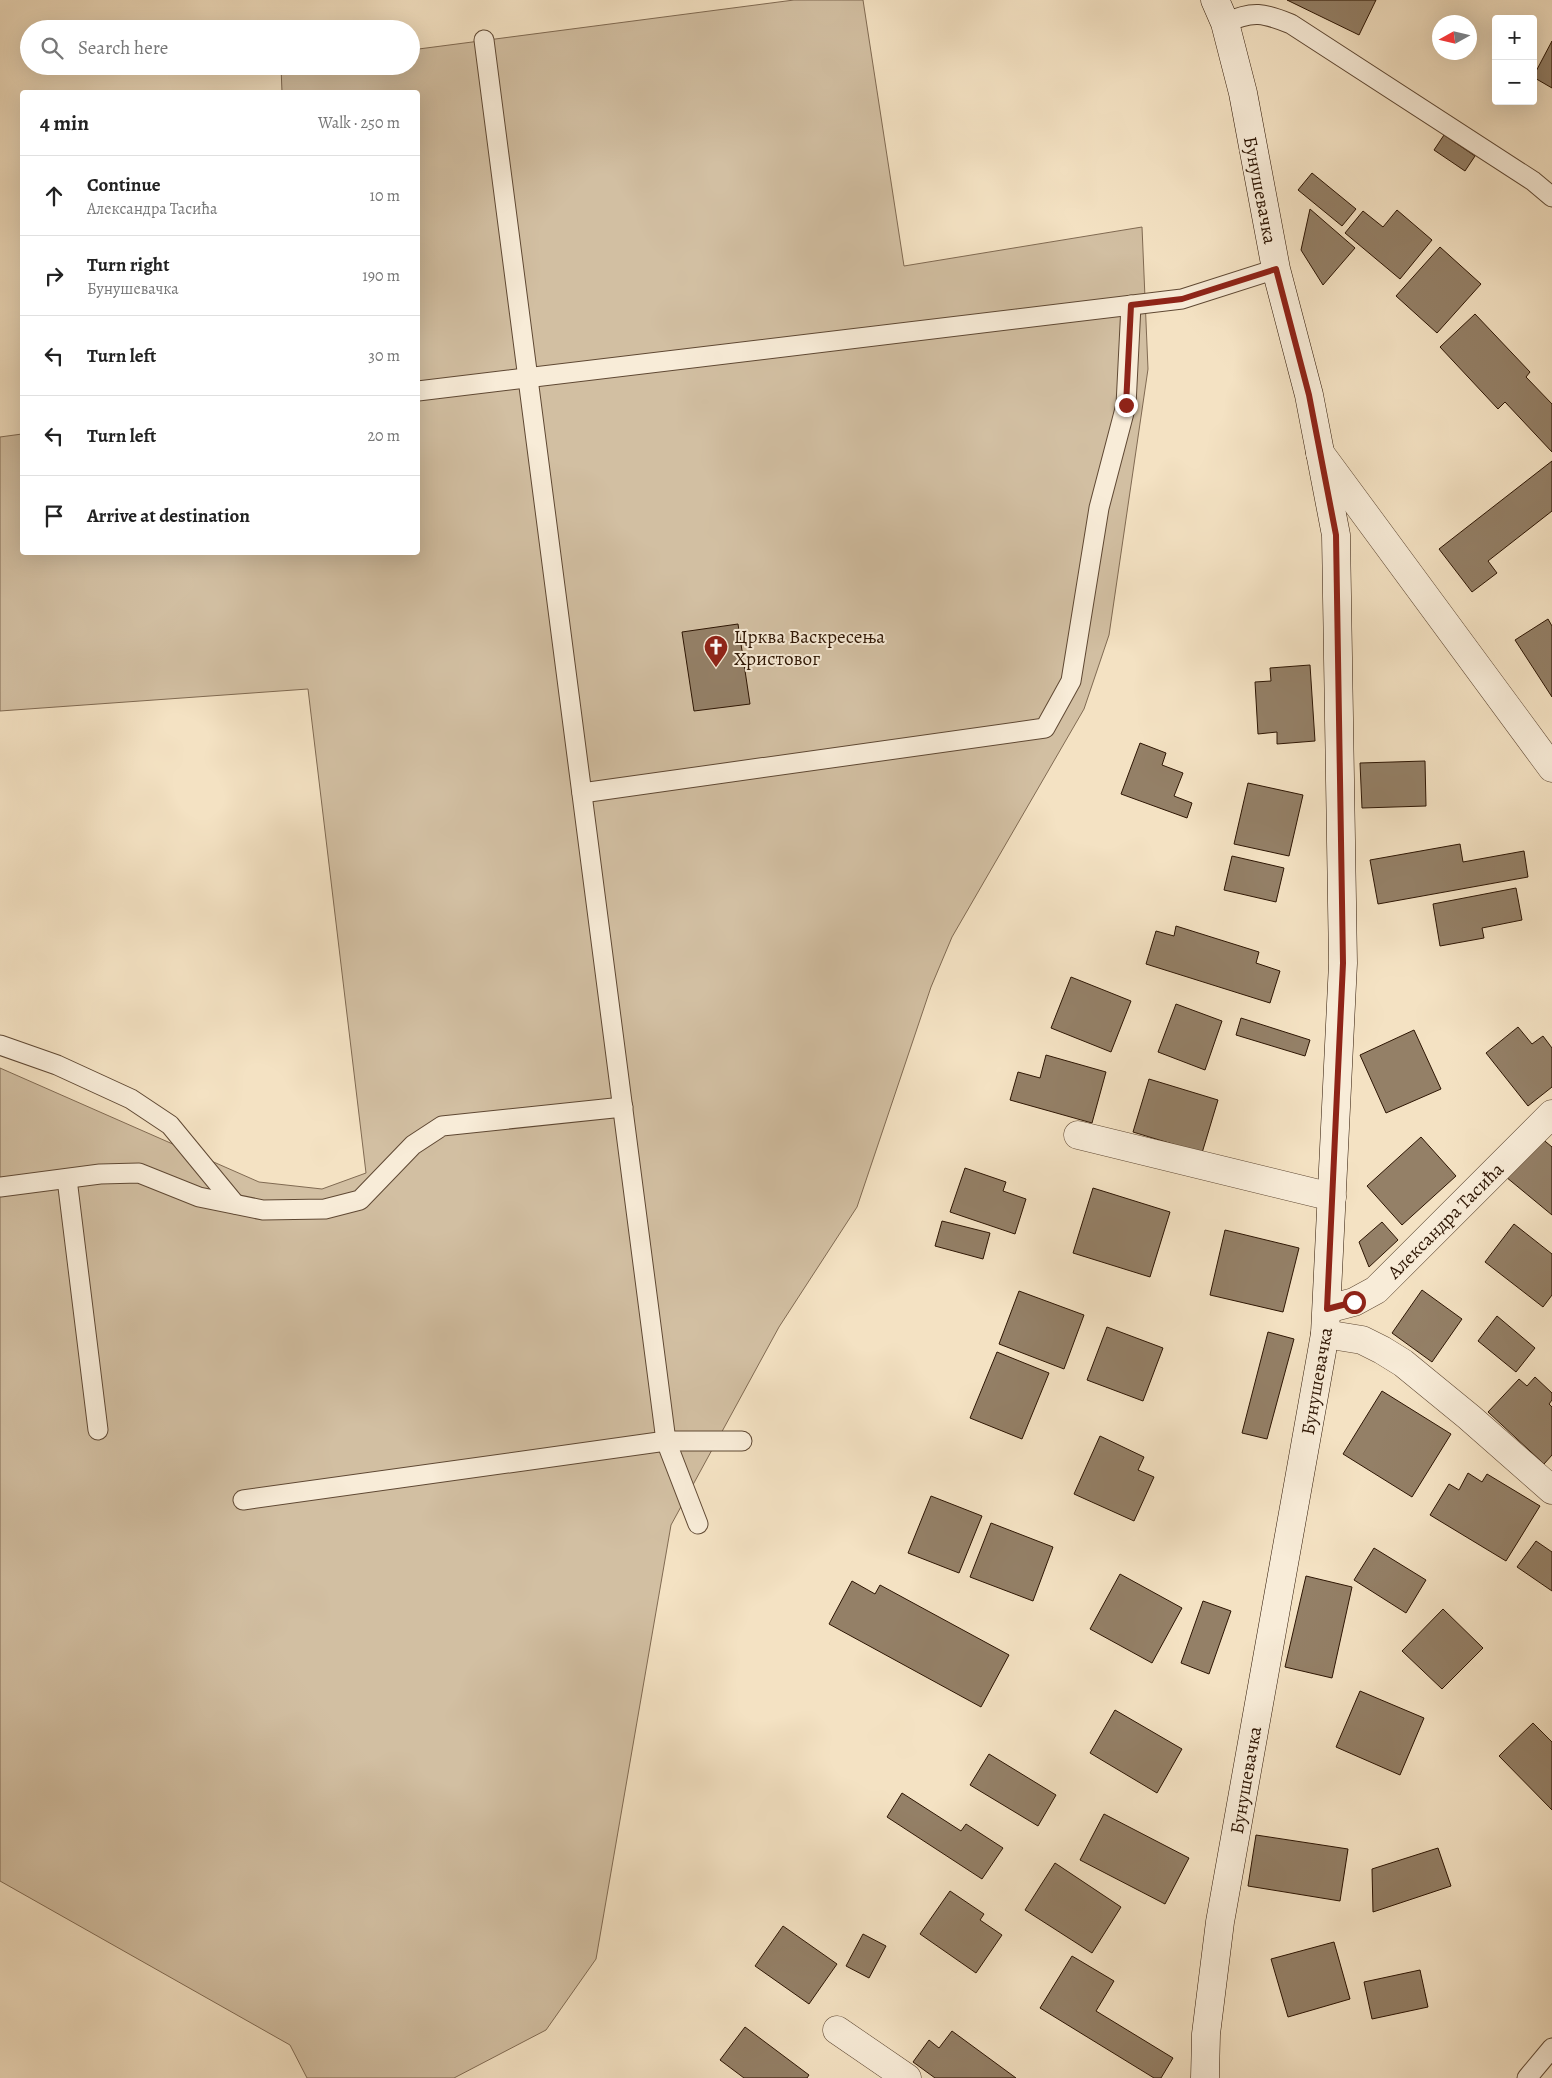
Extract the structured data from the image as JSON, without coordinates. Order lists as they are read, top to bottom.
{
  "streets": {
    "street": ["Бунушевачка", "Александра Тасића"]
  },
  "crossings": [
    ["Бунушевачка", "Александра Тасића"]
  ],
  "places": {
    "church": ["Црква Васкресења Христовог"]
  },
  "north": "left",
  "page": {
    "map_buttons": ["+", "−"],
    "search": "Search here",
    "heading": ["4 min", "Walk · 250 m"],
    "list": [
      ["Continue", "Александра Тасића", "10 m"],
      ["Turn right", "Бунушевачка", "190 m"],
      ["Turn left", "30 m"],
      ["Turn left", "20 m"],
      "Arrive at destination"
    ]
  }
}
